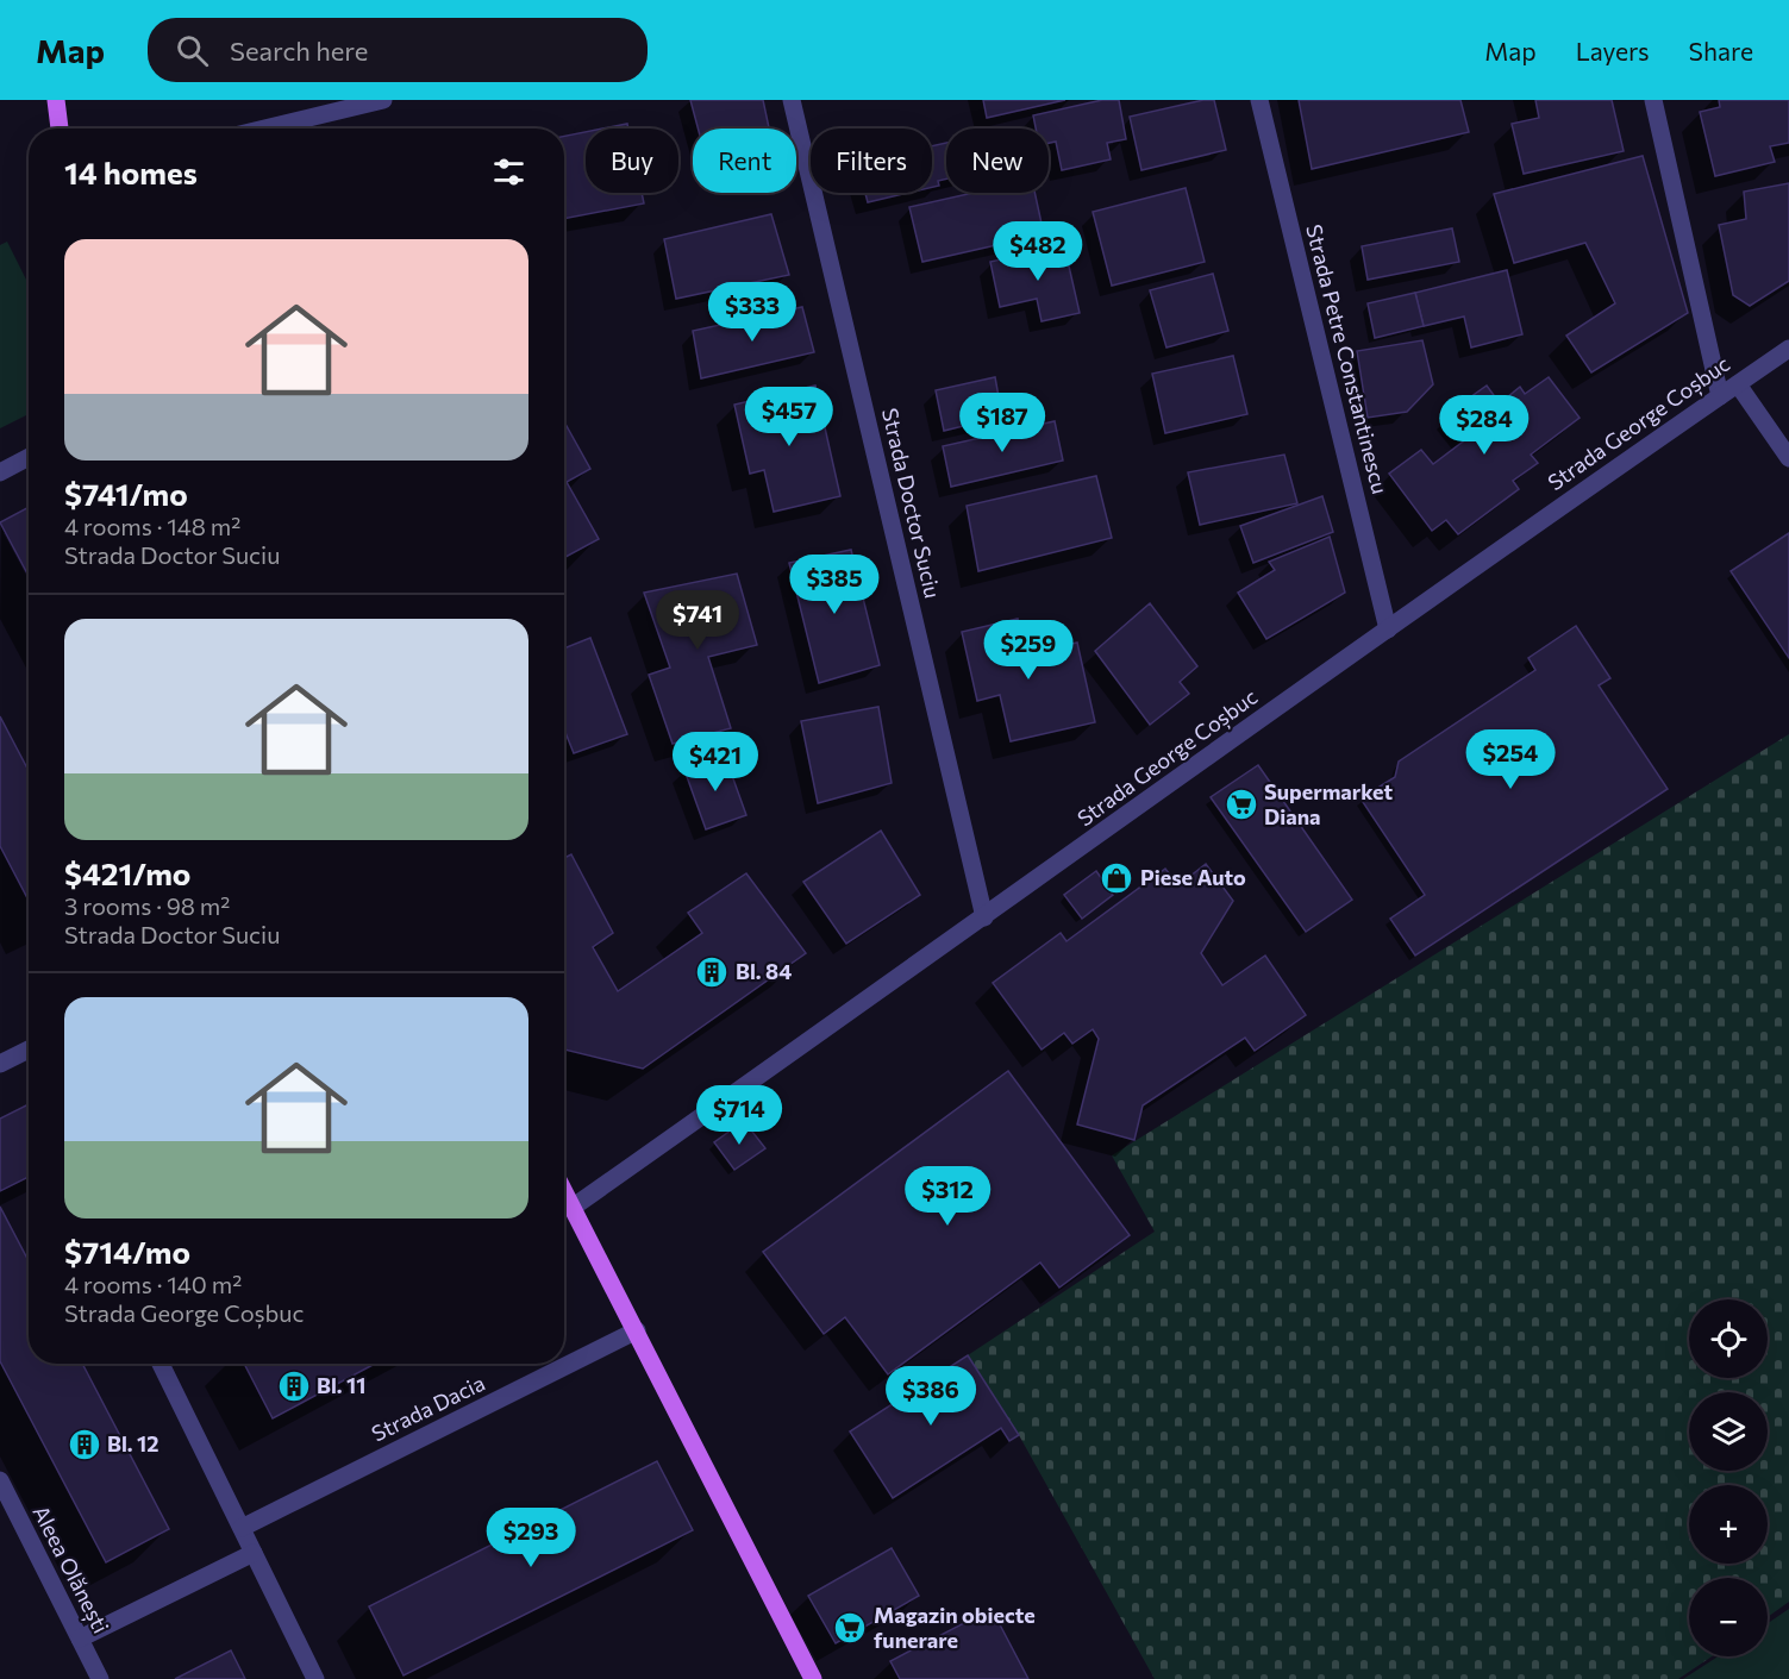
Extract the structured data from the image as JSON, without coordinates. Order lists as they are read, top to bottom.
{
  "streets": {
    "street": [
      "Strada Petre Constantinescu",
      "Strada George Coșbuc",
      "Strada Doctor Suciu",
      "Strada Dacia",
      "Aleea Olănești"
    ]
  },
  "crossings": [
    ["Strada Petre Constantinescu", "Strada George Coșbuc"],
    ["Strada George Coșbuc", "Strada Doctor Suciu"]
  ],
  "places": {
    "supermarket": ["Supermarket Diana", "Magazin obiecte funerare"],
    "shop": ["Piese Auto"],
    "building": ["Bl. 84", "Bl. 11", "Bl. 12"]
  },
  "page": {
    "header": "Map",
    "search": "Search here",
    "nav": ["Map", "Layers", "Share"],
    "chip": [
      "Buy",
      "Rent",
      "Filters",
      "New"
    ],
    "heading": "14 homes",
    "list": [
      {
        "name": "$741/mo",
        "note": "4 rooms · 148 m² · Strada Doctor Suciu"
      },
      {
        "name": "$421/mo",
        "note": "3 rooms · 98 m² · Strada Doctor Suciu"
      },
      {
        "name": "$714/mo",
        "note": "4 rooms · 140 m² · Strada George Coșbuc"
      }
    ],
    "price": [
      "$482",
      "$333",
      "$457",
      "$187",
      "$284",
      "$385",
      "$741",
      "$259",
      "$254",
      "$421",
      "$714",
      "$312",
      "$386",
      "$293"
    ],
    "map_buttons": ["+", "−"]
  }
}
